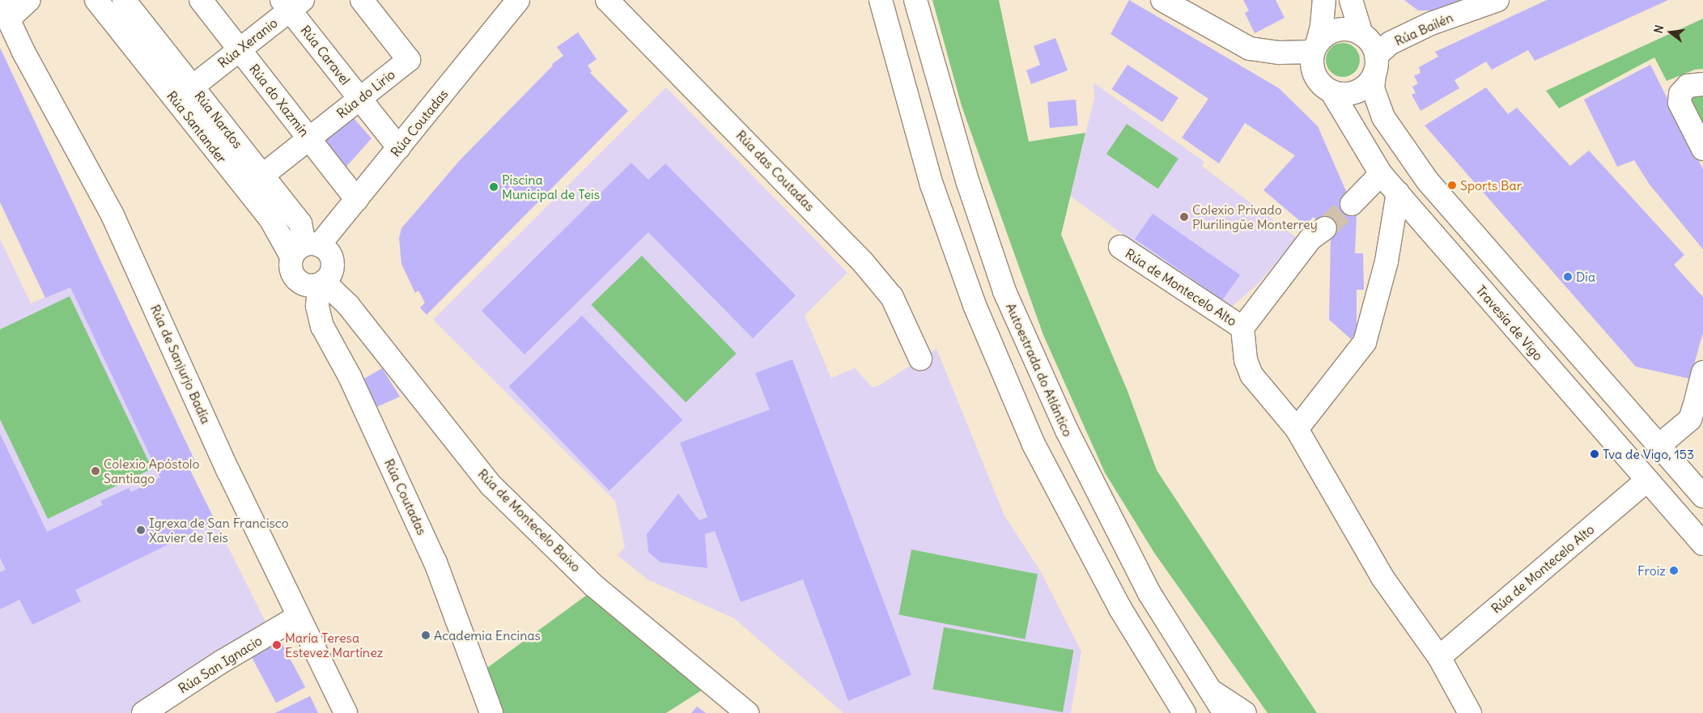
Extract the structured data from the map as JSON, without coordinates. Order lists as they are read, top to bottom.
{
  "streets": {
    "main road": [
      "Rúa Bailén",
      "Rúa Xeranio",
      "Rúa Caravel",
      "Rúa do Lirio",
      "Rúa do Xazmín",
      "Rúa Nardos",
      "Rúa Coutadas",
      "Rúa Santander",
      "Rúa das Coutadas",
      "Rúa de Montecelo Alto",
      "Travesía de Vigo",
      "Rúa de Sanjurjo Badía",
      "Autoestrada do Atlántico",
      "Rúa de Montecelo Baixo",
      "Rúa San Ignacio"
    ]
  },
  "crossings": [
    ["Rúa Bailén", "Travesía de Vigo"],
    ["Rúa Xeranio", "Rúa Caravel"],
    ["Rúa Xeranio", "Rúa do Xazmín"],
    ["Rúa Xeranio", "Rúa Nardos"],
    ["Rúa Caravel", "Rúa do Lirio"],
    ["Rúa Caravel", "Rúa Coutadas"],
    ["Rúa do Lirio", "Rúa do Xazmín"],
    ["Rúa do Lirio", "Rúa Nardos"],
    ["Rúa do Xazmín", "Rúa Coutadas"],
    ["Rúa Nardos", "Rúa Coutadas"],
    ["Rúa Nardos", "Rúa Santander"],
    ["Rúa Nardos", "Rúa de Montecelo Baixo"],
    ["Rúa Coutadas", "Rúa Santander"],
    ["Rúa Coutadas", "Rúa de Montecelo Baixo"],
    ["Rúa Santander", "Rúa de Montecelo Baixo"],
    ["Rúa de Montecelo Alto", "Travesía de Vigo"],
    ["Rúa de Sanjurjo Badía", "Rúa San Ignacio"]
  ],
  "places": [
    "Sports Bar",
    "Piscina Municipal de Teis",
    "Colexio Privado Plurilingüe Monterrey",
    "Dia",
    "Tva de Vigo, 153",
    "Colexio Apóstolo Santiago",
    "Igrexa de San Francisco Xavier de Teis",
    "Froiz",
    "Academia Encinas",
    "María Teresa Estevez Martínez"
  ],
  "north": "left"
}
